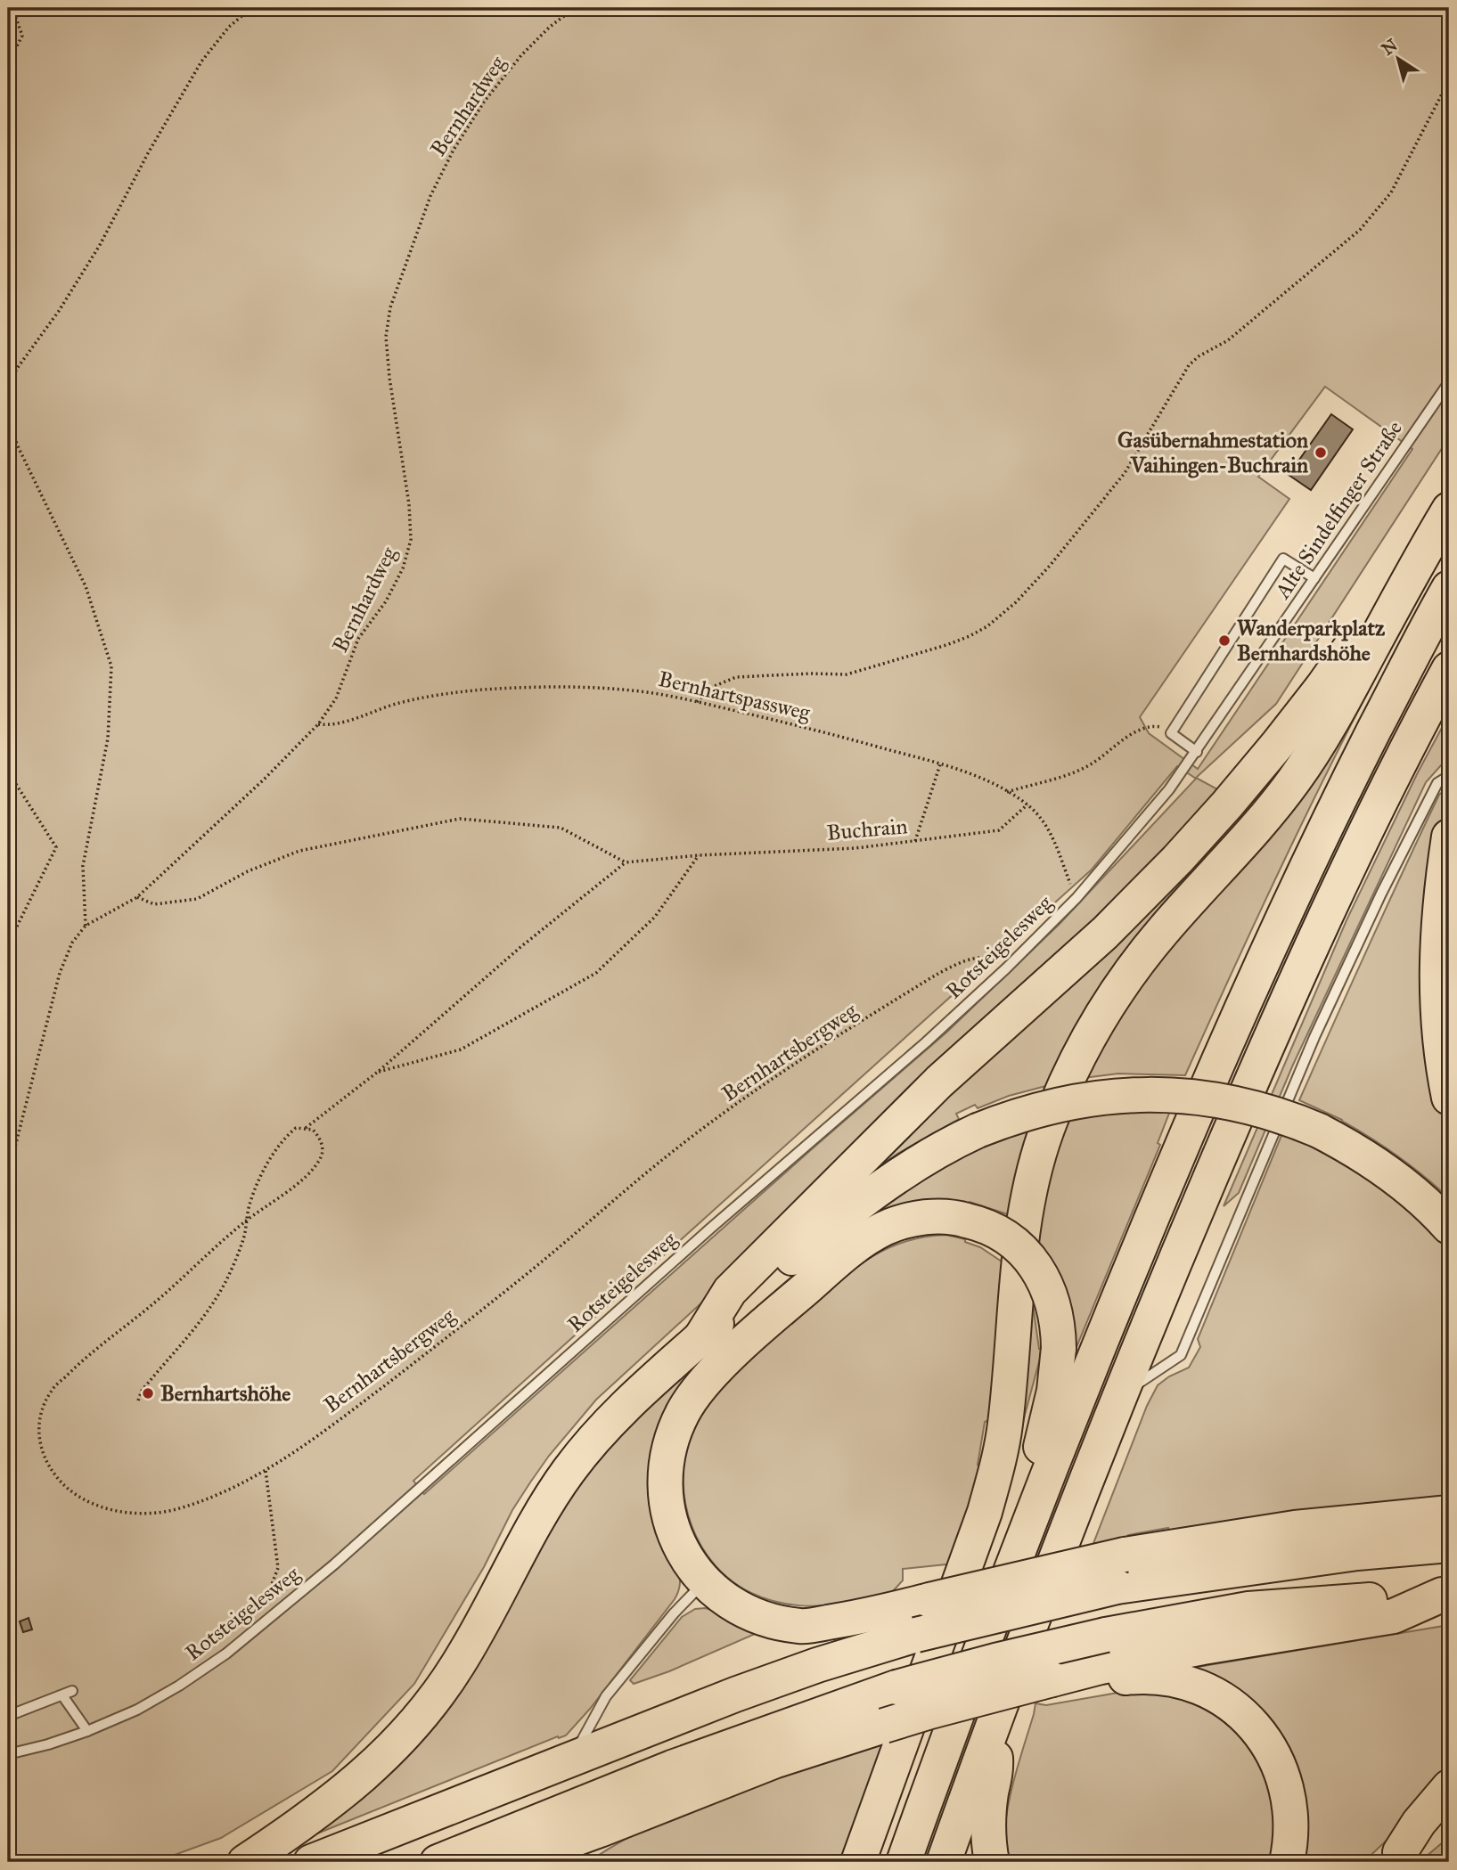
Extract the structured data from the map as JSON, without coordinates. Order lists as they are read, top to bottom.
{
  "streets": {
    "lane": ["Alte Sindelfinger Straße", "Rotsteigelesweg"],
    "path": [
      "Bernhardweg",
      "Bernhartspassweg",
      "Buchrain",
      "Bernhartsbergweg"
    ]
  },
  "crossings": [
    ["Bernhardweg", "Bernhartspassweg"],
    ["Alte Sindelfinger Straße", "Rotsteigelesweg"],
    ["Bernhartspassweg", "Buchrain"],
    ["Bernhartspassweg", "Rotsteigelesweg"],
    ["Rotsteigelesweg", "Bernhartsbergweg"]
  ],
  "places": ["Gasübernahmestation Vaihingen-Buchrain", "Wanderparkplatz Bernhardshöhe", "Bernhartshöhe"],
  "north": "top left"
}
